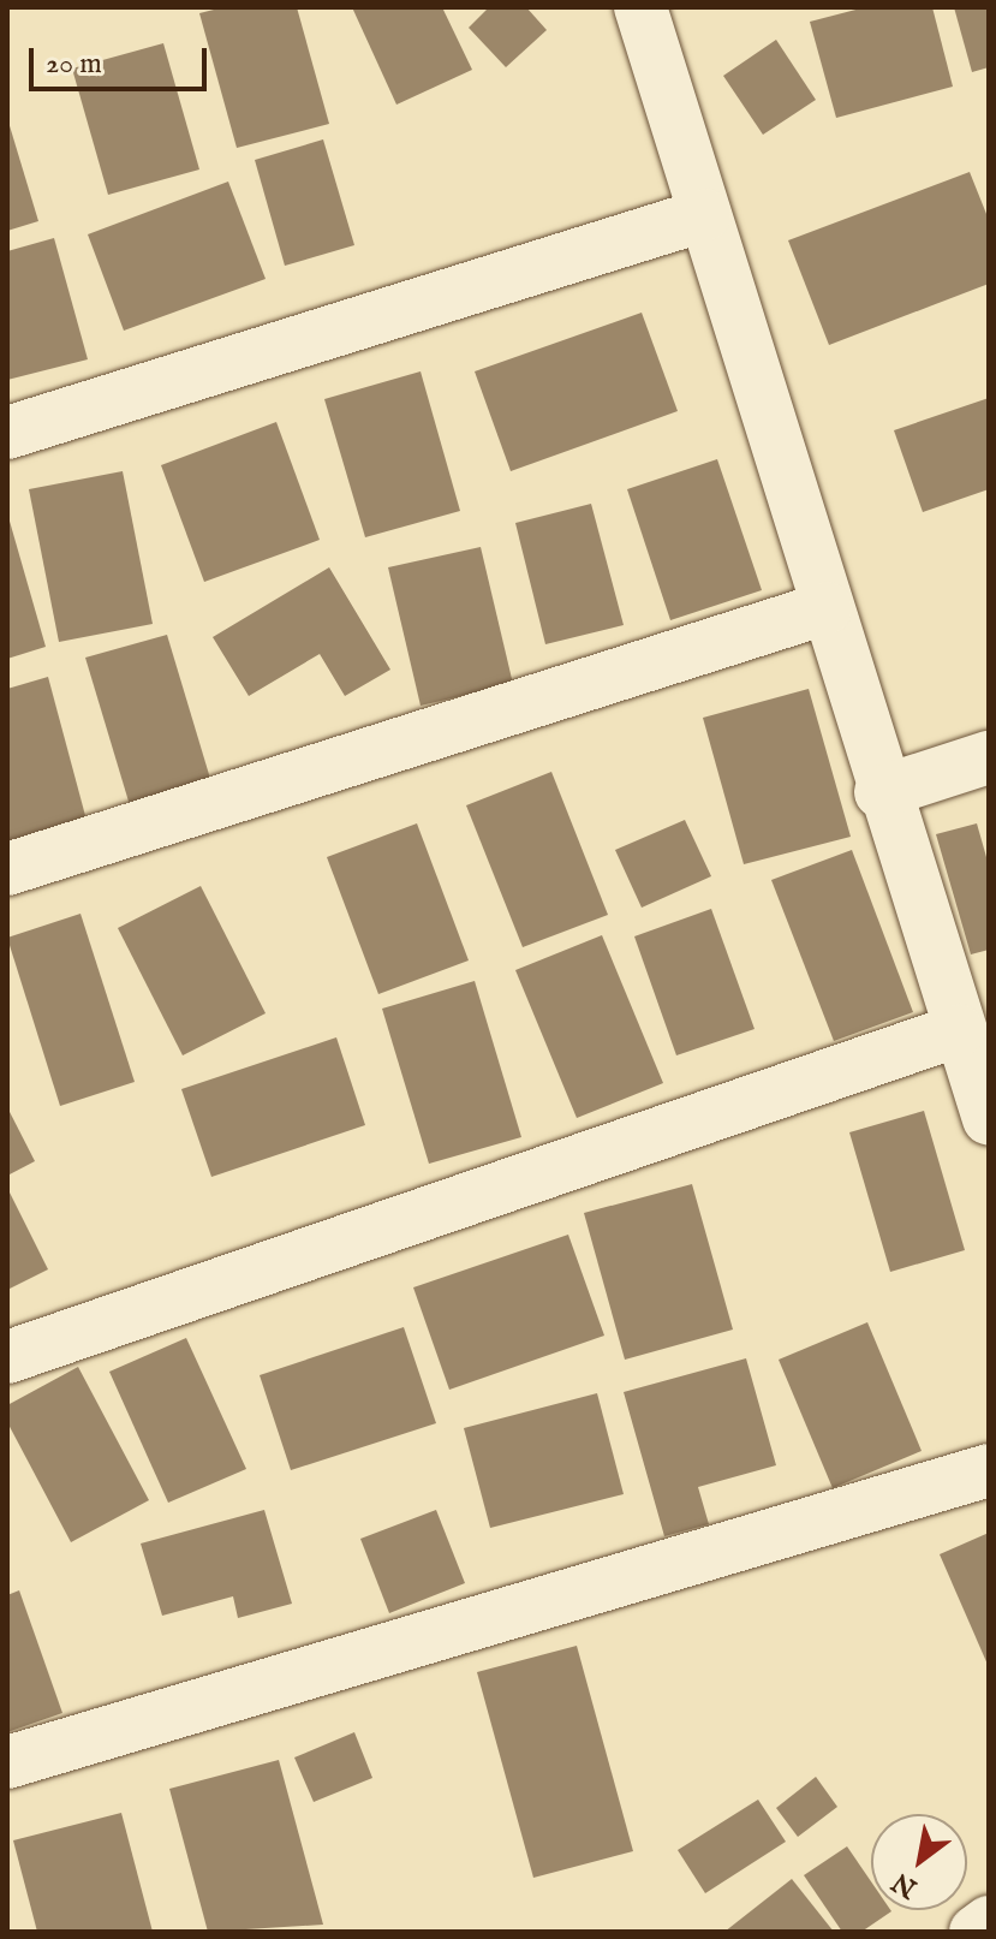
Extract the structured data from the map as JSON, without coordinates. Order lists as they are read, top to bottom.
{
  "scale_bar": "20 m",
  "north": "bottom left"
}
